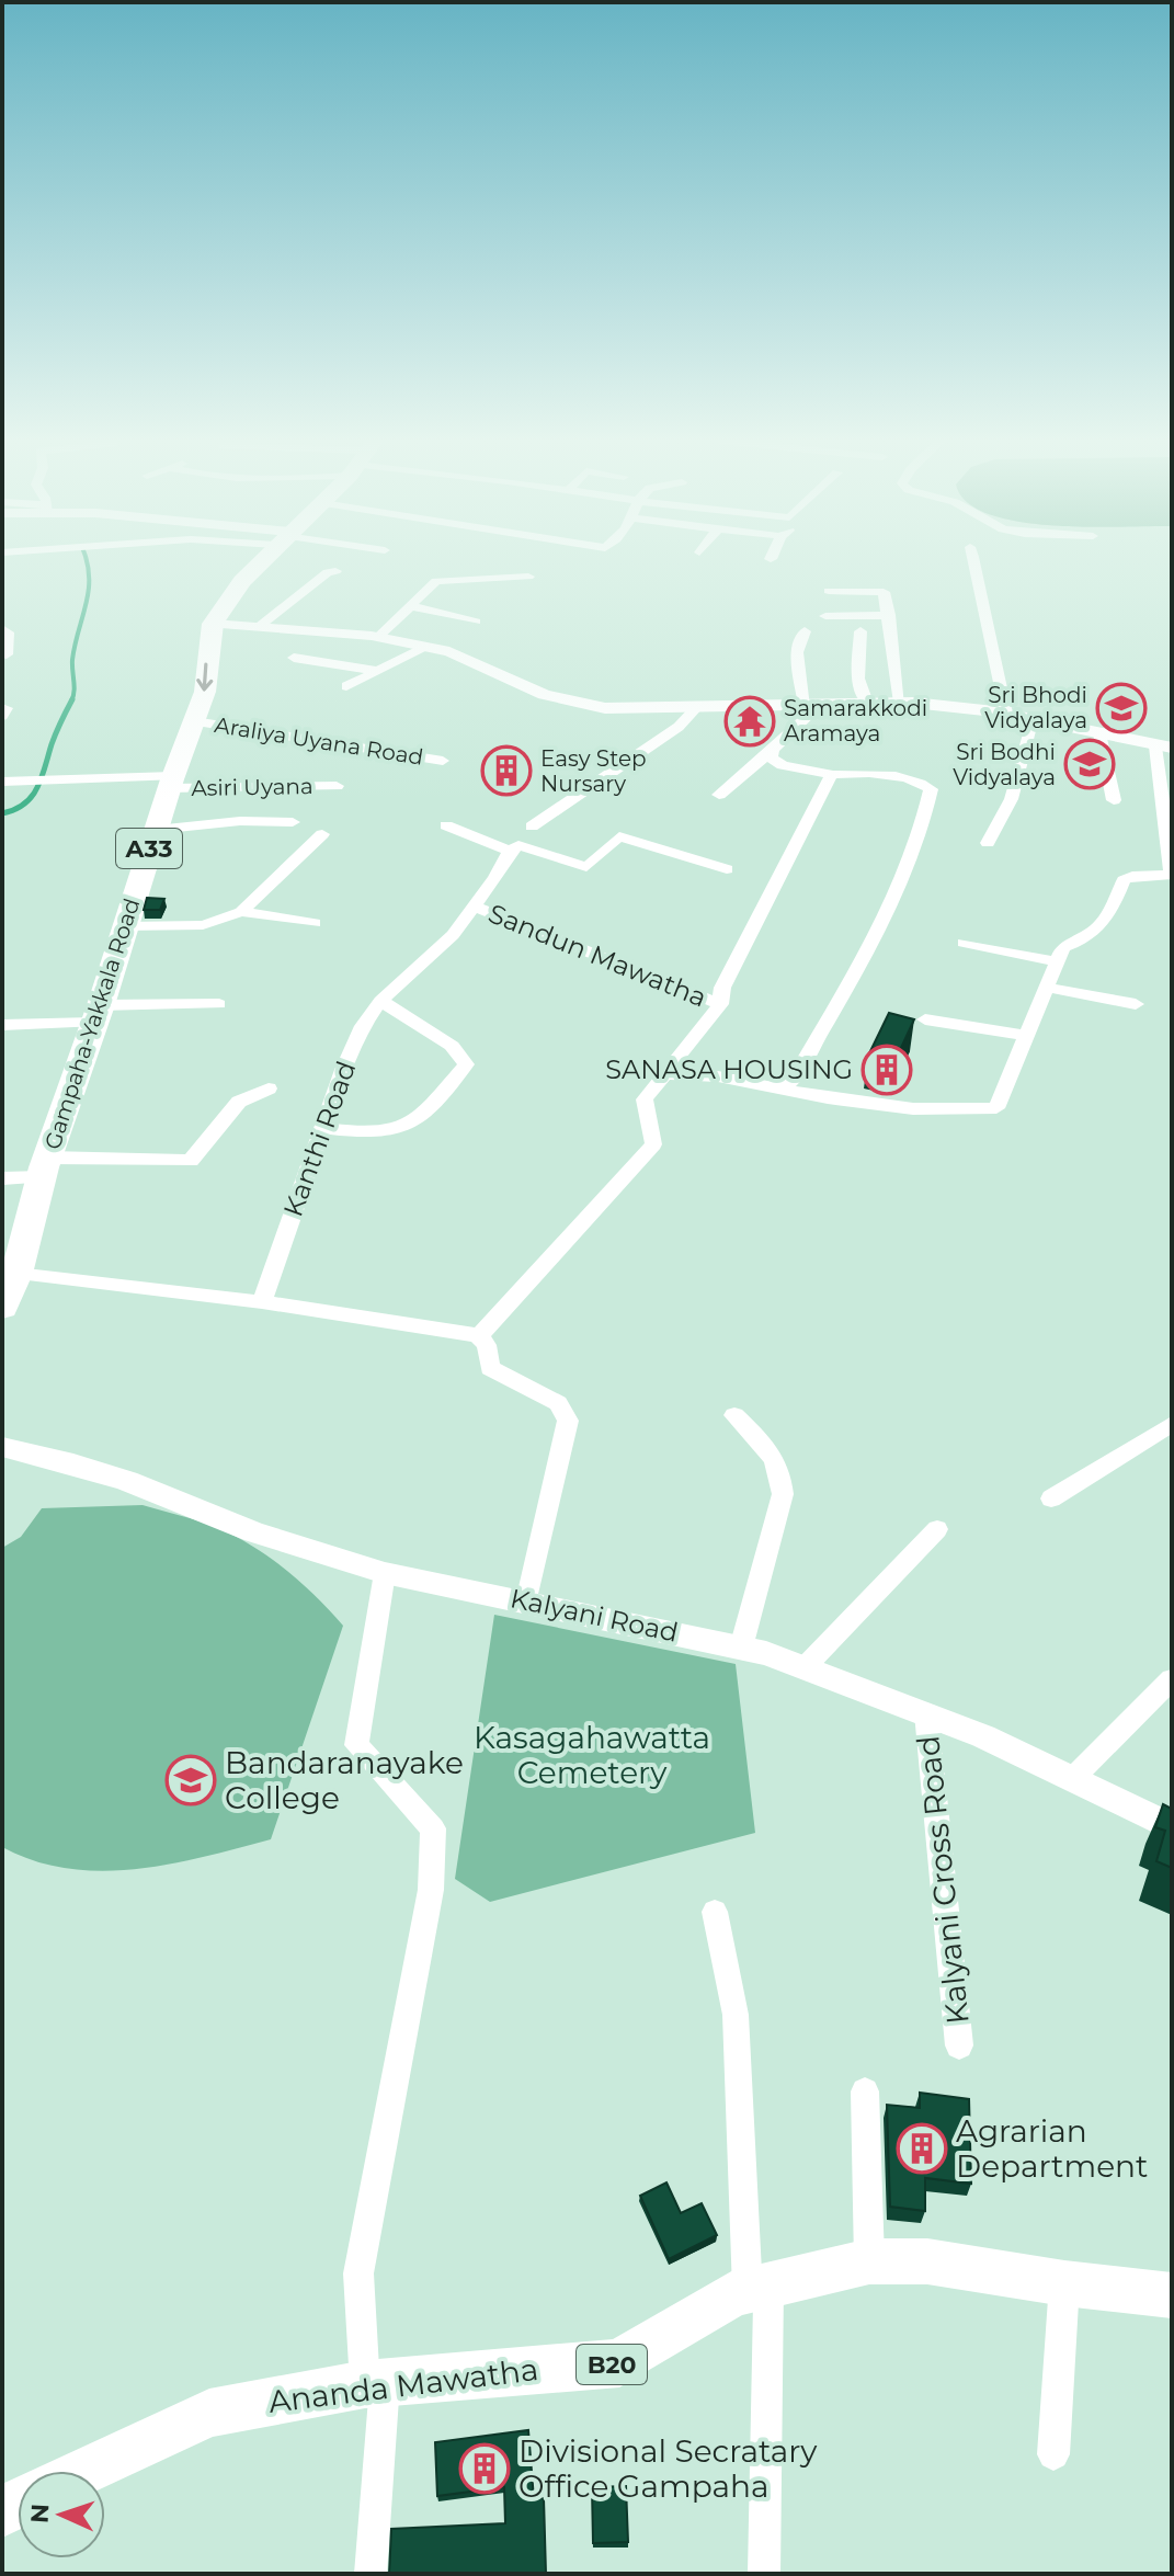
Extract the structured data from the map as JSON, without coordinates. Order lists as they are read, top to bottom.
{
  "streets": {
    "highway": ["A33", "Gampaha-Yakkala Road"],
    "main road": ["B20", "Ananda Mawatha"],
    "street": [
      "Araliya Uyana Road",
      "Asiri Uyana",
      "Sandun Mawatha",
      "Kanthi Road",
      "Kalyani Road",
      "Kalyani Cross Road"
    ]
  },
  "crossings": [
    ["Araliya Uyana Road", "Gampaha-Yakkala Road"],
    ["Asiri Uyana", "Gampaha-Yakkala Road"],
    ["Sandun Mawatha", "Kanthi Road"],
    ["Kalyani Road", "Kalyani Cross Road"]
  ],
  "parks": ["Kasagahawatta Cemetery"],
  "places": {
    "school or university": ["Sri Bhodi Vidyalaya", "Sri Bodhi Vidyalaya", "Bandaranayake College"],
    "temple": ["Samarakkodi Aramaya"],
    "building": [
      "Easy Step Nursary",
      "SANASA HOUSING",
      "Agrarian Department",
      "Divisional Secratary Office Gampaha"
    ]
  },
  "north": "left"
}
